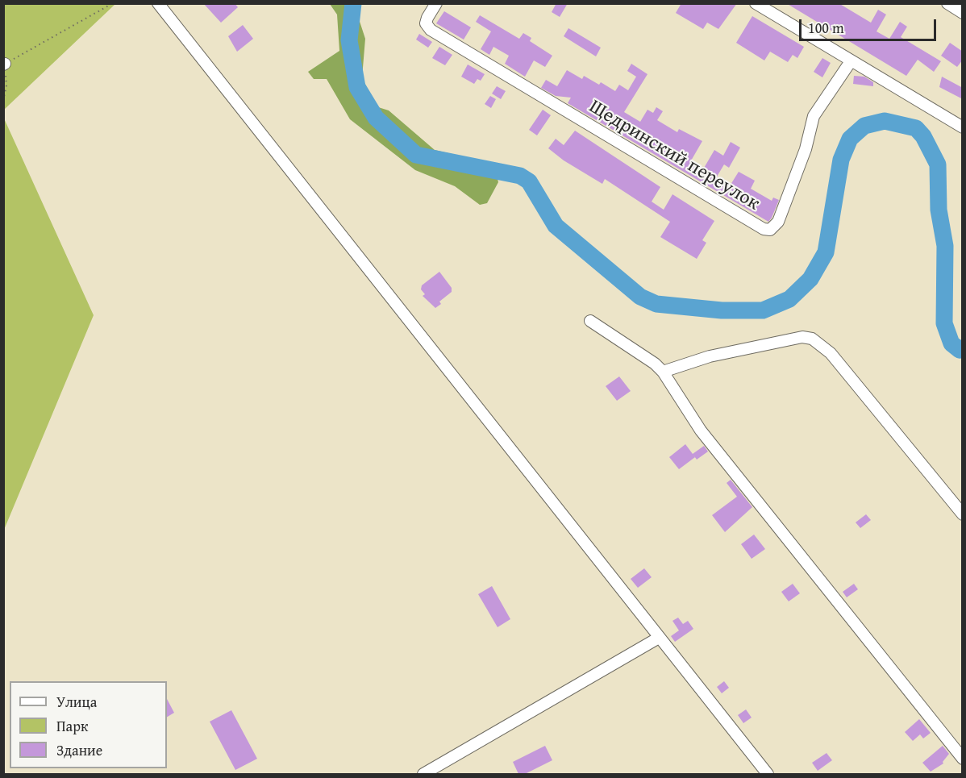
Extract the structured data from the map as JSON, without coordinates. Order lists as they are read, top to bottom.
{
  "streets": {
    "street": ["Щедринский переулок"]
  },
  "legend": ["Улица", "Парк", "Здание"],
  "scale_bar": "100 m"
}
